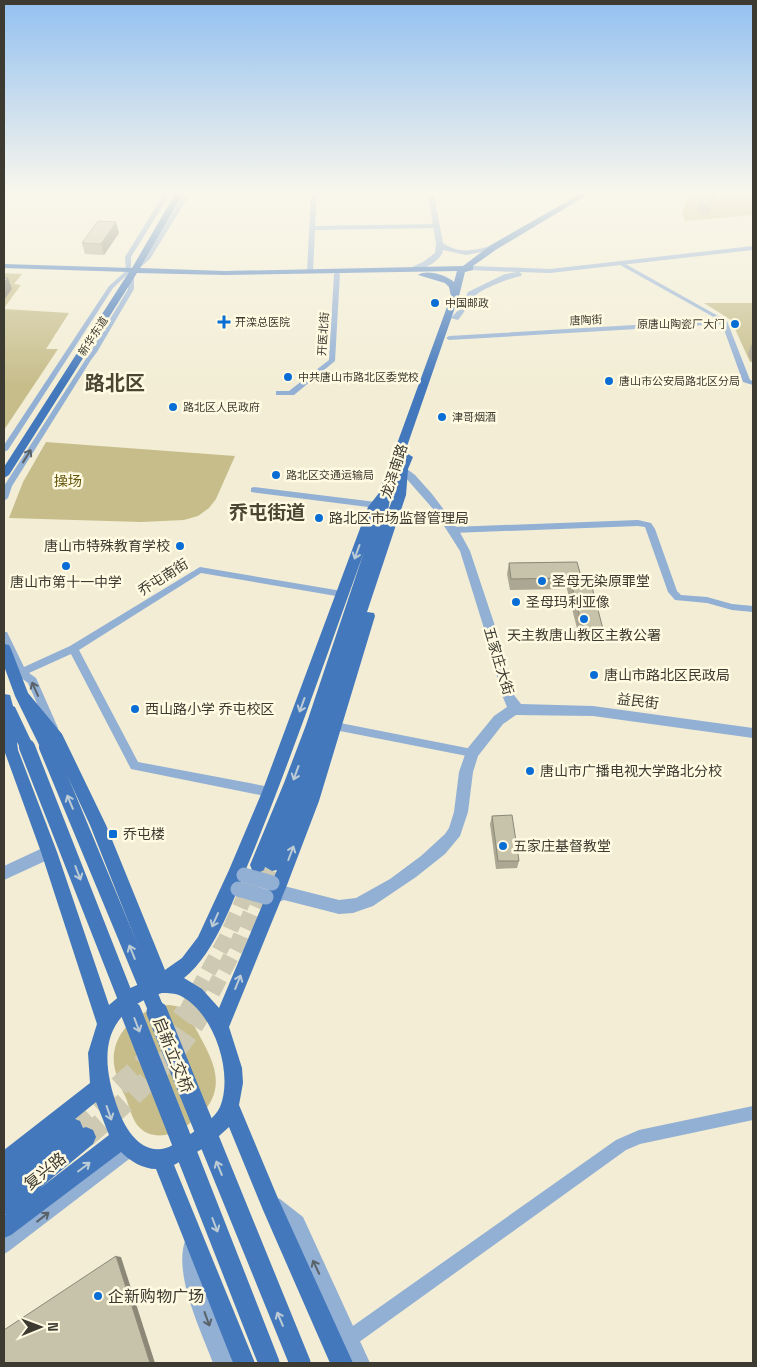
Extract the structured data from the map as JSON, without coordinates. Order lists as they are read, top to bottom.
{
  "streets": {
    "main road": [
      "新华东道",
      "龙泽南路",
      "启新立交桥",
      "复兴路"
    ],
    "street": [
      "唐陶街",
      "开医北街",
      "乔屯南街",
      "五家庄大街",
      "益民街"
    ]
  },
  "crossings": [
    ["唐陶街", "龙泽南路"],
    ["龙泽南路", "五家庄大街"],
    ["五家庄大街", "益民街"]
  ],
  "districts": ["路北区", "乔屯街道"],
  "parks": ["操场"],
  "places": {
    "other": [
      "中国邮政",
      "原唐山陶瓷厂大门",
      "中共唐山市路北区委党校",
      "唐山市公安局路北区分局",
      "路北区人民政府",
      "津哥烟酒",
      "路北区交通运输局",
      "路北区市场监督管理局",
      "唐山市特殊教育学校",
      "唐山市第十一中学",
      "圣母无染原罪堂",
      "圣母玛利亚像",
      "天主教唐山教区主教公署",
      "唐山市路北区民政局",
      "西山路小学 乔屯校区",
      "唐山市广播电视大学路北分校",
      "五家庄基督教堂",
      "企新购物广场"
    ],
    "health": ["开滦总医院"],
    "transit": ["乔屯楼"]
  },
  "north": "right"
}
